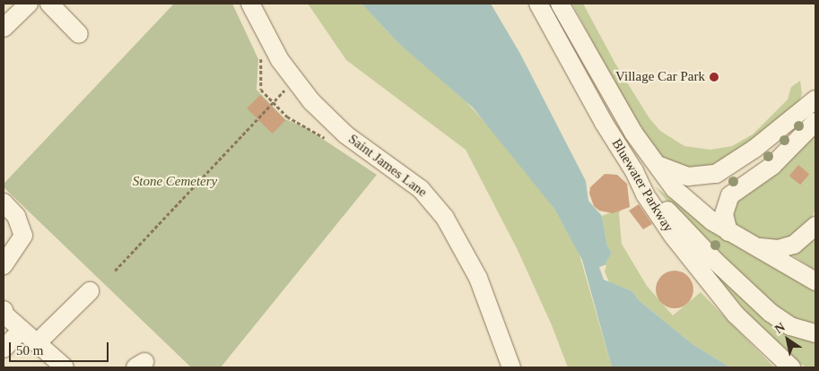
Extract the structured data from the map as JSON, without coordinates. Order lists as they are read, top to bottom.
{
  "streets": {
    "street": ["Saint James Lane", "Bluewater Parkway"]
  },
  "parks": ["Stone Cemetery"],
  "places": ["Village Car Park"],
  "scale_bar": "50 m",
  "north": "top left"
}
